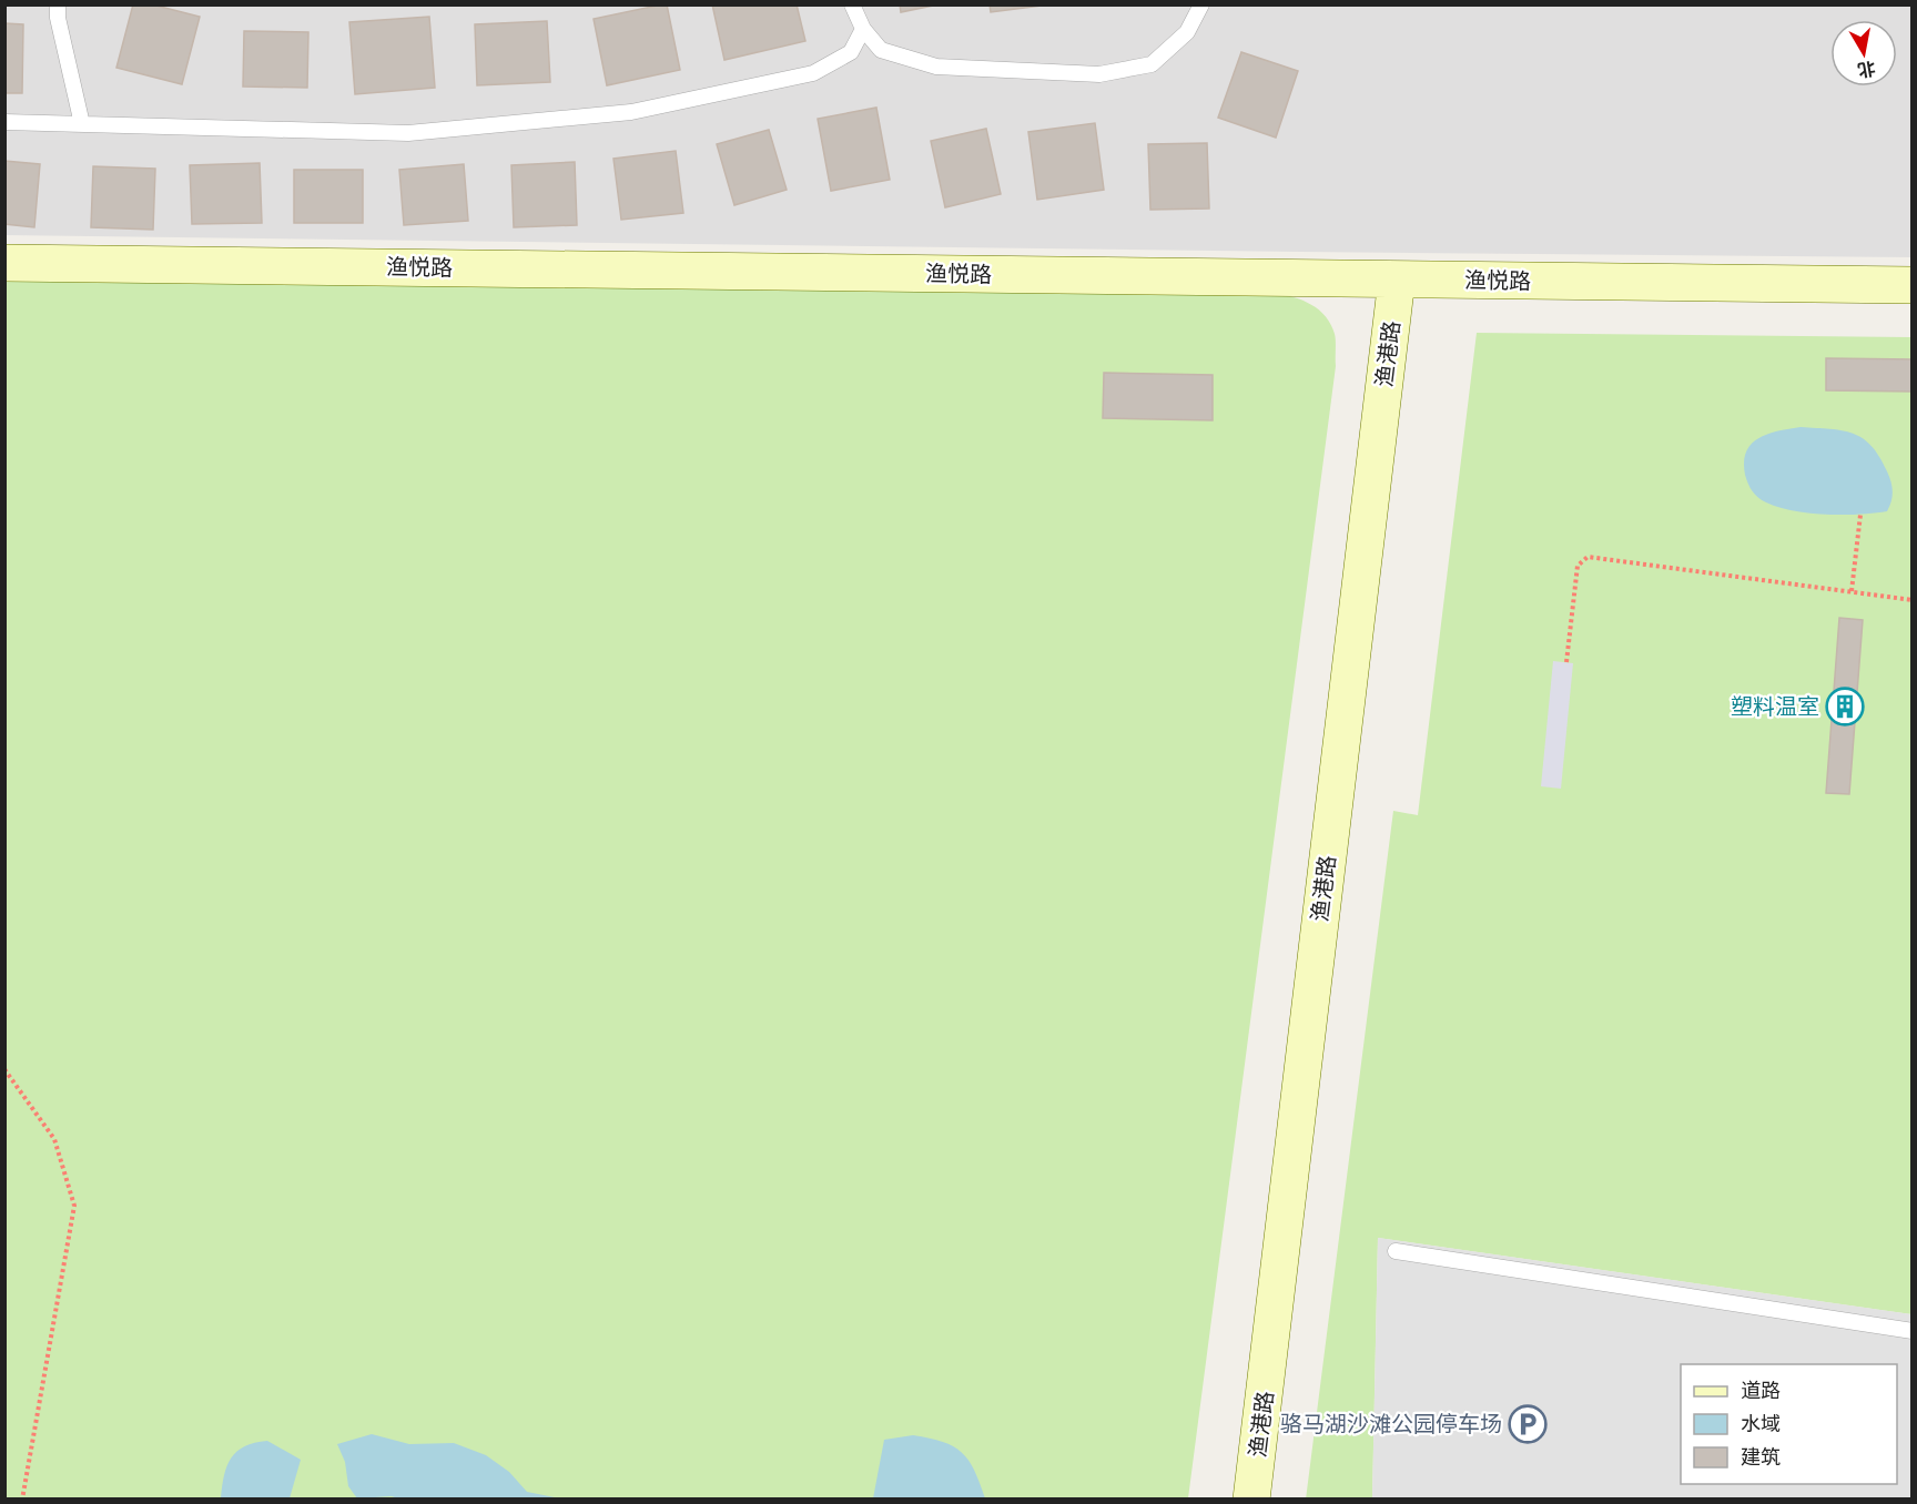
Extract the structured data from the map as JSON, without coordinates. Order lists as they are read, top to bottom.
{
  "streets": {
    "street": ["渔悦路", "渔港路"]
  },
  "crossings": [
    ["渔悦路", "渔港路"]
  ],
  "places": {
    "building": ["塑料温室"],
    "parking": ["骆马湖沙滩公园停车场"]
  },
  "legend": ["道路", "水域", "建筑"],
  "north": "bottom"
}
